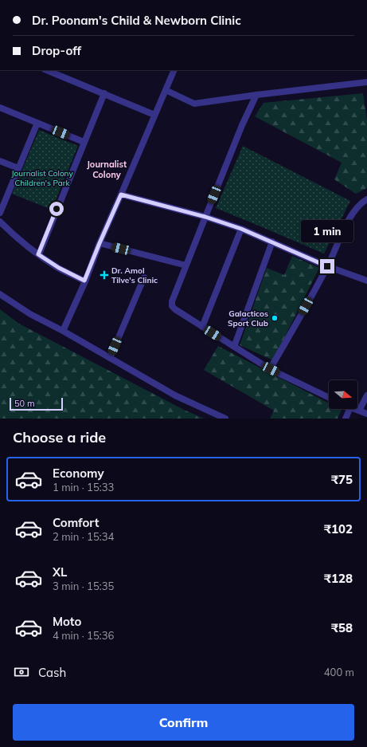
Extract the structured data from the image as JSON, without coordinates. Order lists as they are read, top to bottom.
{
  "districts": ["Journalist Colony"],
  "parks": ["Journalist Colony Children's Park"],
  "places": {
    "health": ["Dr. Amol Tilve's Clinic"],
    "other": ["Galacticos Sport Club"]
  },
  "scale_bar": "50 m",
  "north": "right",
  "page": {
    "banner": ["Dr. Poonam's Child & Newborn Clinic", "Drop-off"],
    "bubble": "1 min",
    "scale": "50 m",
    "heading": "Choose a ride",
    "list": [
      {
        "name": "Economy",
        "note": "1 min · 15:33",
        "value": "₹75"
      },
      {
        "name": "Comfort",
        "note": "2 min · 15:34",
        "value": "₹102"
      },
      {
        "name": "XL",
        "note": "3 min · 15:35",
        "value": "₹128"
      },
      {
        "name": "Moto",
        "note": "4 min · 15:36",
        "value": "₹58"
      }
    ],
    "pay": ["Cash", "400 m"],
    "buttons": "Confirm"
  }
}
